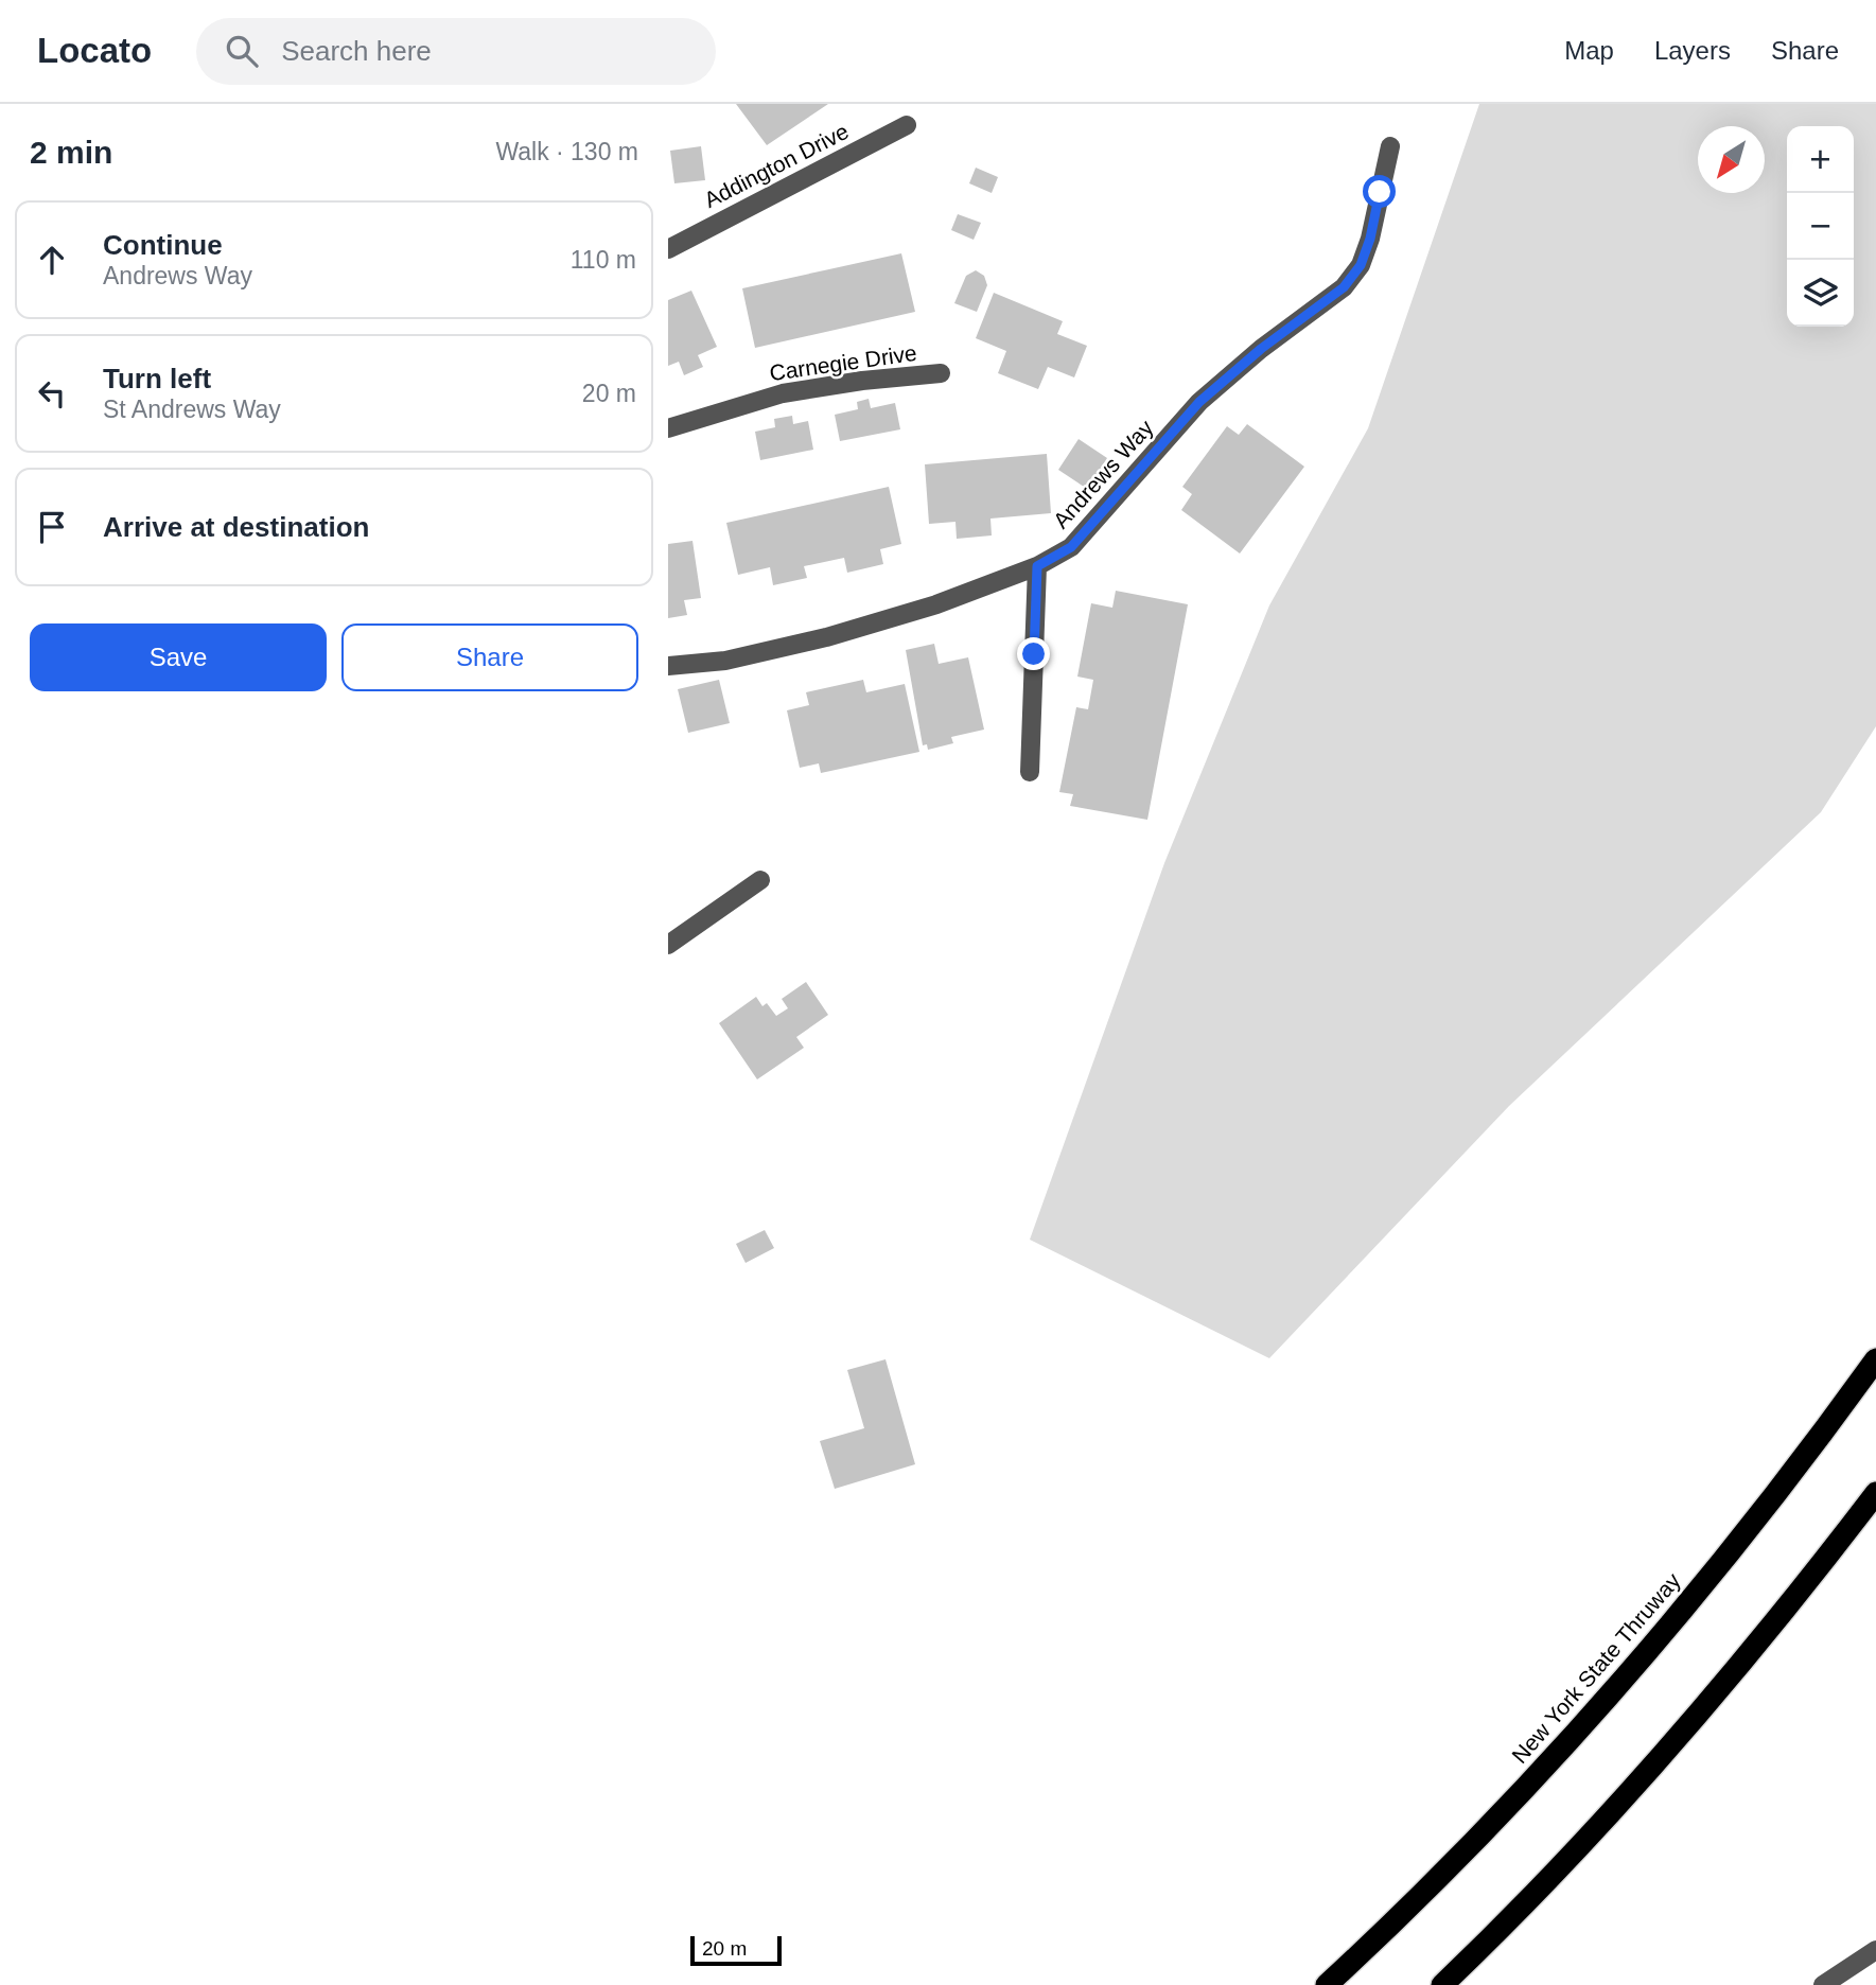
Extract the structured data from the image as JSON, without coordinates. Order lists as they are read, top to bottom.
{
  "streets": {
    "highway": ["New York State Thruway"],
    "street": ["Addington Drive", "Carnegie Drive", "Andrews Way"]
  },
  "scale_bar": "20 m",
  "north": "bottom left",
  "page": {
    "header": "Locato",
    "search": "Search here",
    "nav": ["Map", "Layers", "Share"],
    "heading": ["2 min", "Walk · 130 m"],
    "map_buttons": ["+", "−"],
    "list": [
      ["Continue", "Andrews Way", "110 m"],
      ["Turn left", "St Andrews Way", "20 m"],
      "Arrive at destination"
    ],
    "buttons": ["Save", "Share"],
    "scale": "20 m"
  }
}
